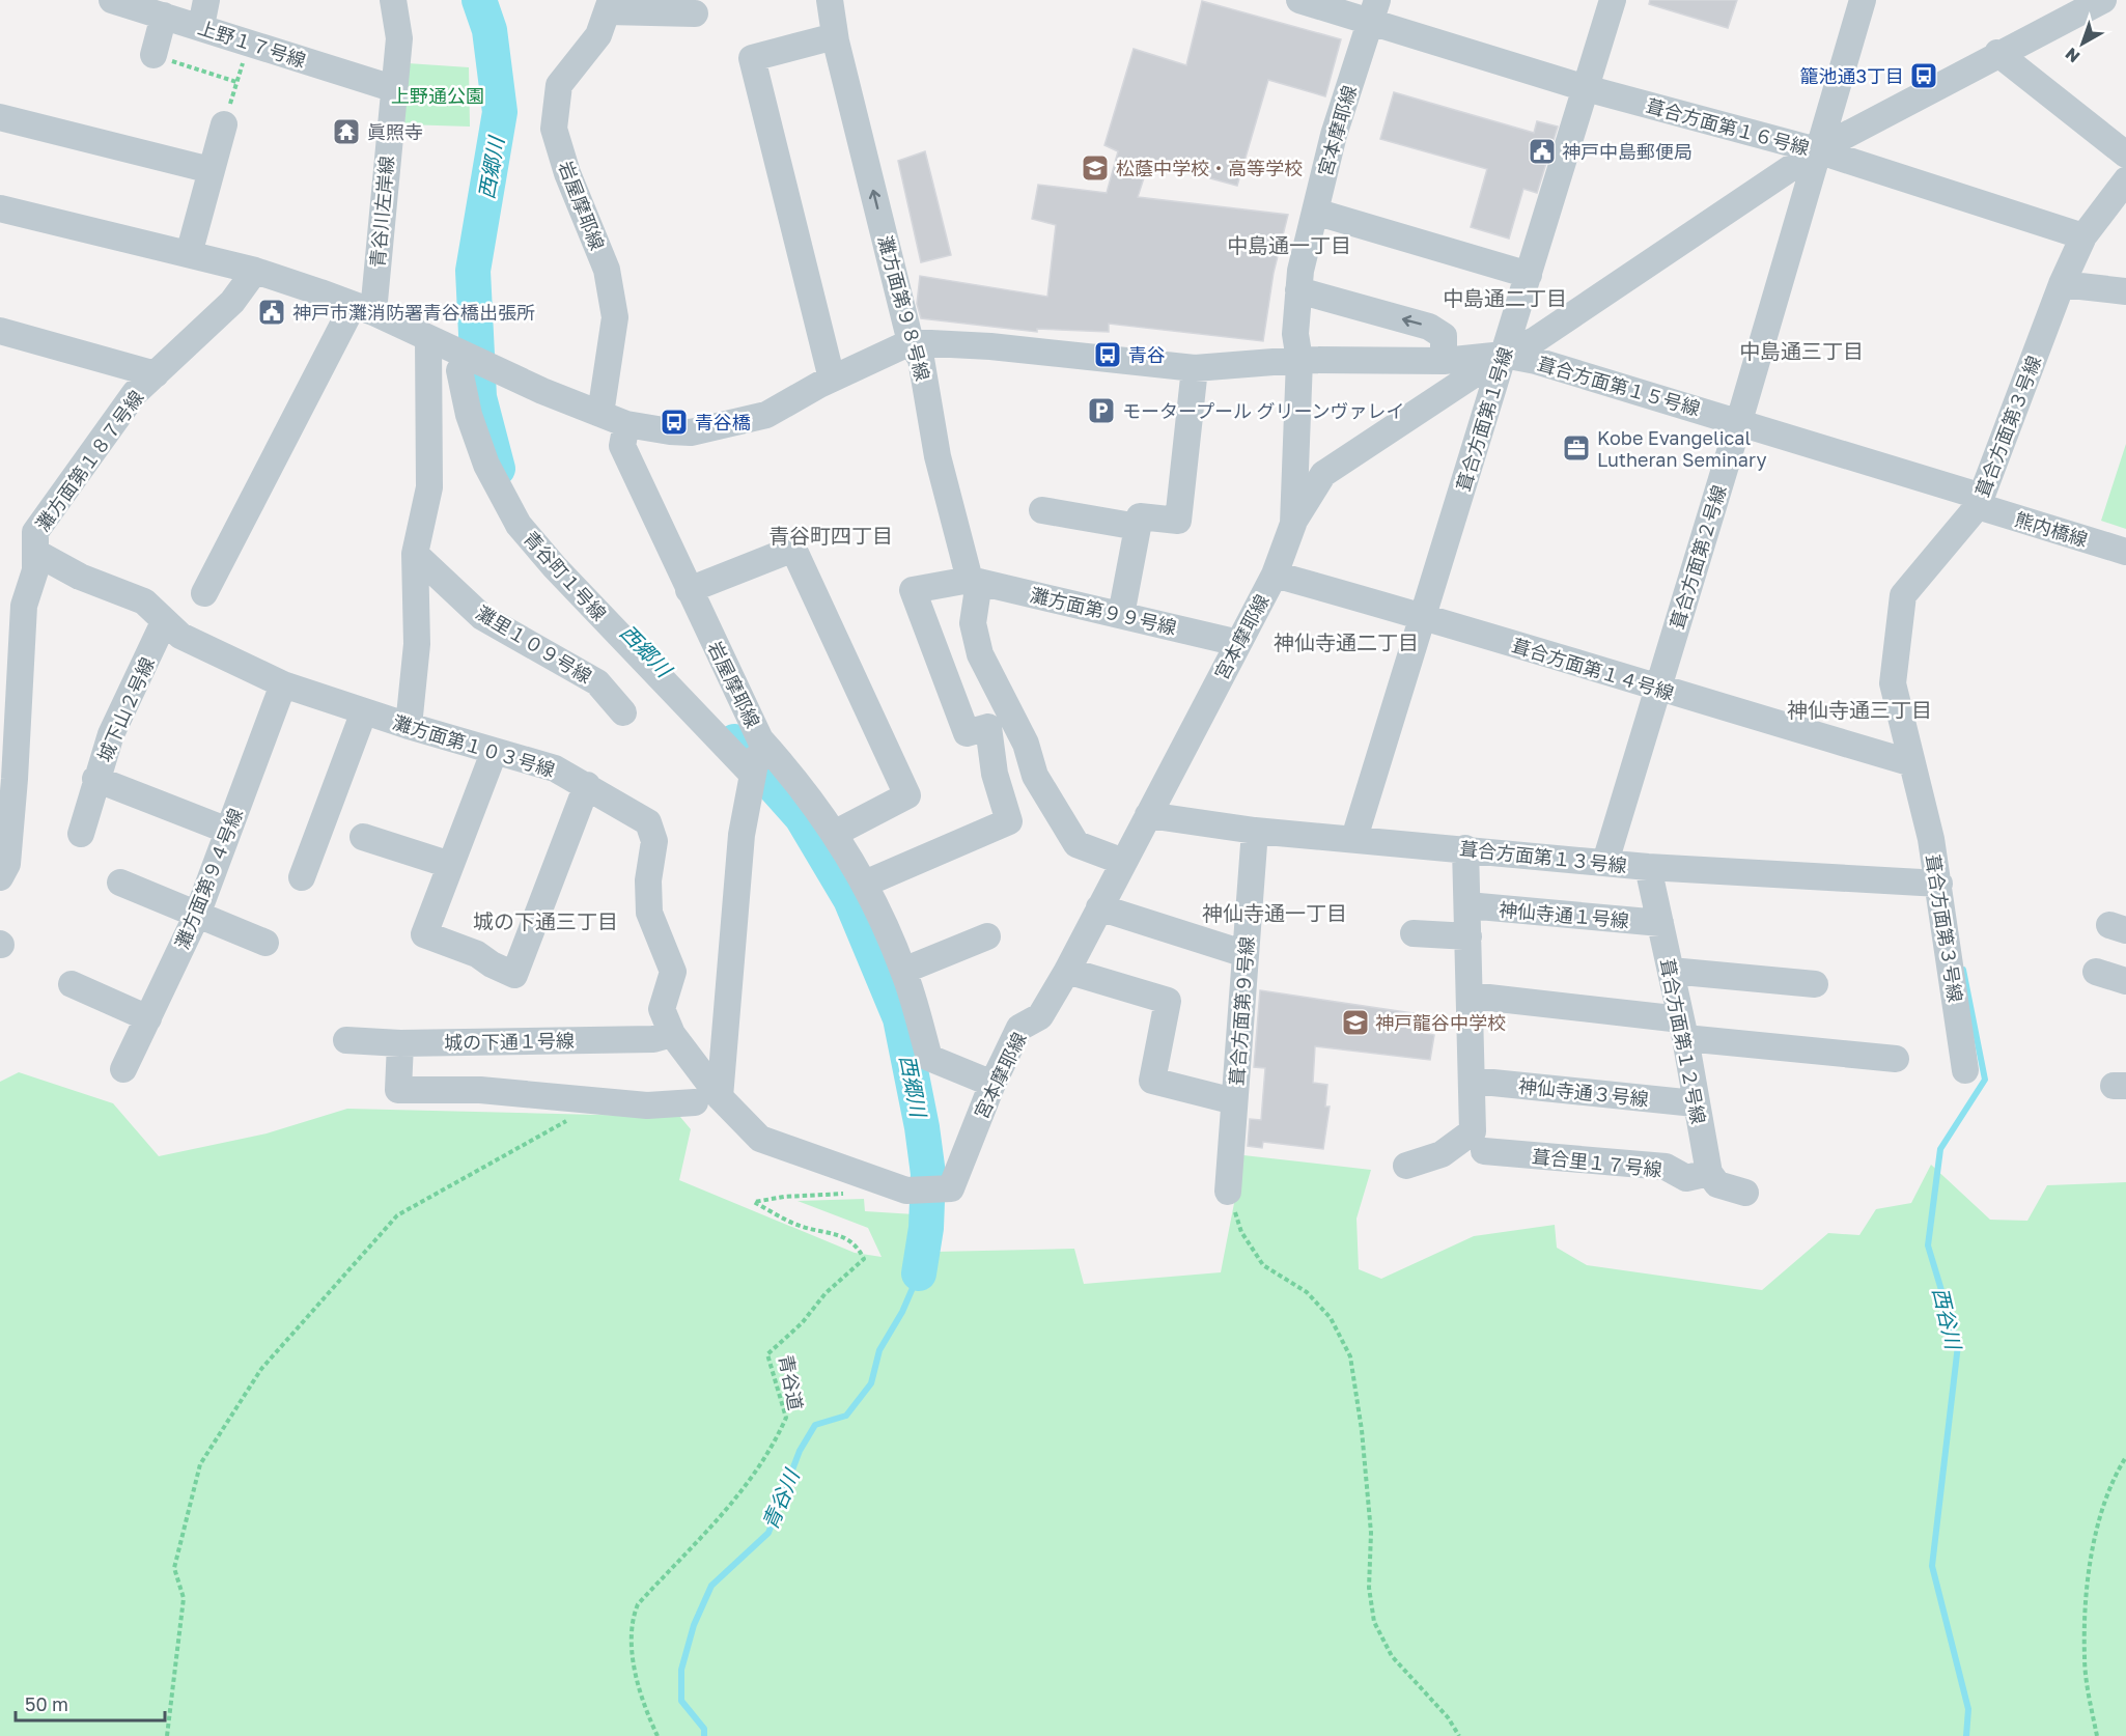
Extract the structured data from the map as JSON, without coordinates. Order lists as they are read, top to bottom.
{
  "streets": {
    "street": [
      "上野１７号線",
      "葺合方面第１６号線",
      "宮本摩耶線",
      "岩屋摩耶線",
      "青谷川左岸線",
      "灘方面第９８号線",
      "葺合方面第１５号線",
      "葺合方面第１号線",
      "葺合方面第３号線",
      "灘方面第１８７号線",
      "熊内橋線",
      "葺合方面第２号線",
      "青谷町１号線",
      "灘方面第９９号線",
      "灘里１０９号線",
      "葺合方面第１４号線",
      "城下山２号線",
      "灘方面第１０３号線",
      "葺合方面第１３号線",
      "灘方面第９４号線",
      "神仙寺通１号線",
      "葺合方面第９号線",
      "城の下通１号線",
      "葺合方面第１２号線",
      "神仙寺通３号線",
      "葺合里１７号線"
    ],
    "path": ["青谷道"]
  },
  "crossings": [
    ["上野１７号線", "青谷川左岸線"],
    ["葺合方面第１６号線", "宮本摩耶線"],
    ["葺合方面第１６号線", "葺合方面第１号線"],
    ["葺合方面第１６号線", "葺合方面第３号線"],
    ["葺合方面第１６号線", "葺合方面第２号線"],
    ["宮本摩耶線", "岩屋摩耶線"],
    ["宮本摩耶線", "灘方面第９８号線"],
    ["宮本摩耶線", "灘方面第９９号線"],
    ["宮本摩耶線", "葺合方面第１４号線"],
    ["宮本摩耶線", "灘方面第１０３号線"],
    ["宮本摩耶線", "葺合方面第１３号線"],
    ["灘方面第９８号線", "灘方面第９９号線"],
    ["葺合方面第１５号線", "葺合方面第１号線"],
    ["葺合方面第１５号線", "葺合方面第３号線"],
    ["葺合方面第１５号線", "熊内橋線"],
    ["葺合方面第１５号線", "葺合方面第２号線"],
    ["葺合方面第１号線", "葺合方面第１４号線"],
    ["葺合方面第１号線", "葺合方面第１３号線"],
    ["葺合方面第３号線", "熊内橋線"],
    ["葺合方面第３号線", "葺合方面第１４号線"],
    ["葺合方面第３号線", "葺合方面第１３号線"],
    ["灘方面第１８７号線", "灘方面第１０３号線"],
    ["葺合方面第２号線", "葺合方面第１４号線"],
    ["葺合方面第２号線", "葺合方面第１３号線"],
    ["城下山２号線", "灘方面第１０３号線"],
    ["灘方面第１０３号線", "灘方面第９４号線"],
    ["灘方面第１０３号線", "城の下通１号線"],
    ["葺合方面第１３号線", "葺合方面第９号線"],
    ["葺合方面第１３号線", "葺合方面第１２号線"],
    ["神仙寺通１号線", "葺合方面第１２号線"],
    ["葺合方面第１２号線", "神仙寺通３号線"],
    ["葺合方面第１２号線", "葺合里１７号線"]
  ],
  "districts": [
    "中島通一丁目",
    "中島通二丁目",
    "中島通三丁目",
    "青谷町四丁目",
    "神仙寺通二丁目",
    "神仙寺通三丁目",
    "神仙寺通一丁目",
    "城の下通三丁目"
  ],
  "water": ["西郷川", "西谷川", "青谷川"],
  "parks": ["上野通公園"],
  "places": {
    "bus stop": ["籠池通3丁目", "青谷", "青谷橋"],
    "temple": ["眞照寺"],
    "public building": ["神戸中島郵便局", "神戸市灘消防署青谷橋出張所"],
    "school or university": ["松蔭中学校・高等学校", "神戸龍谷中学校"],
    "parking": ["モータープール グリーンヴァレイ"],
    "office": ["Kobe Evangelical Lutheran Seminary"]
  },
  "scale_bar": "50 m",
  "north": "bottom left"
}
